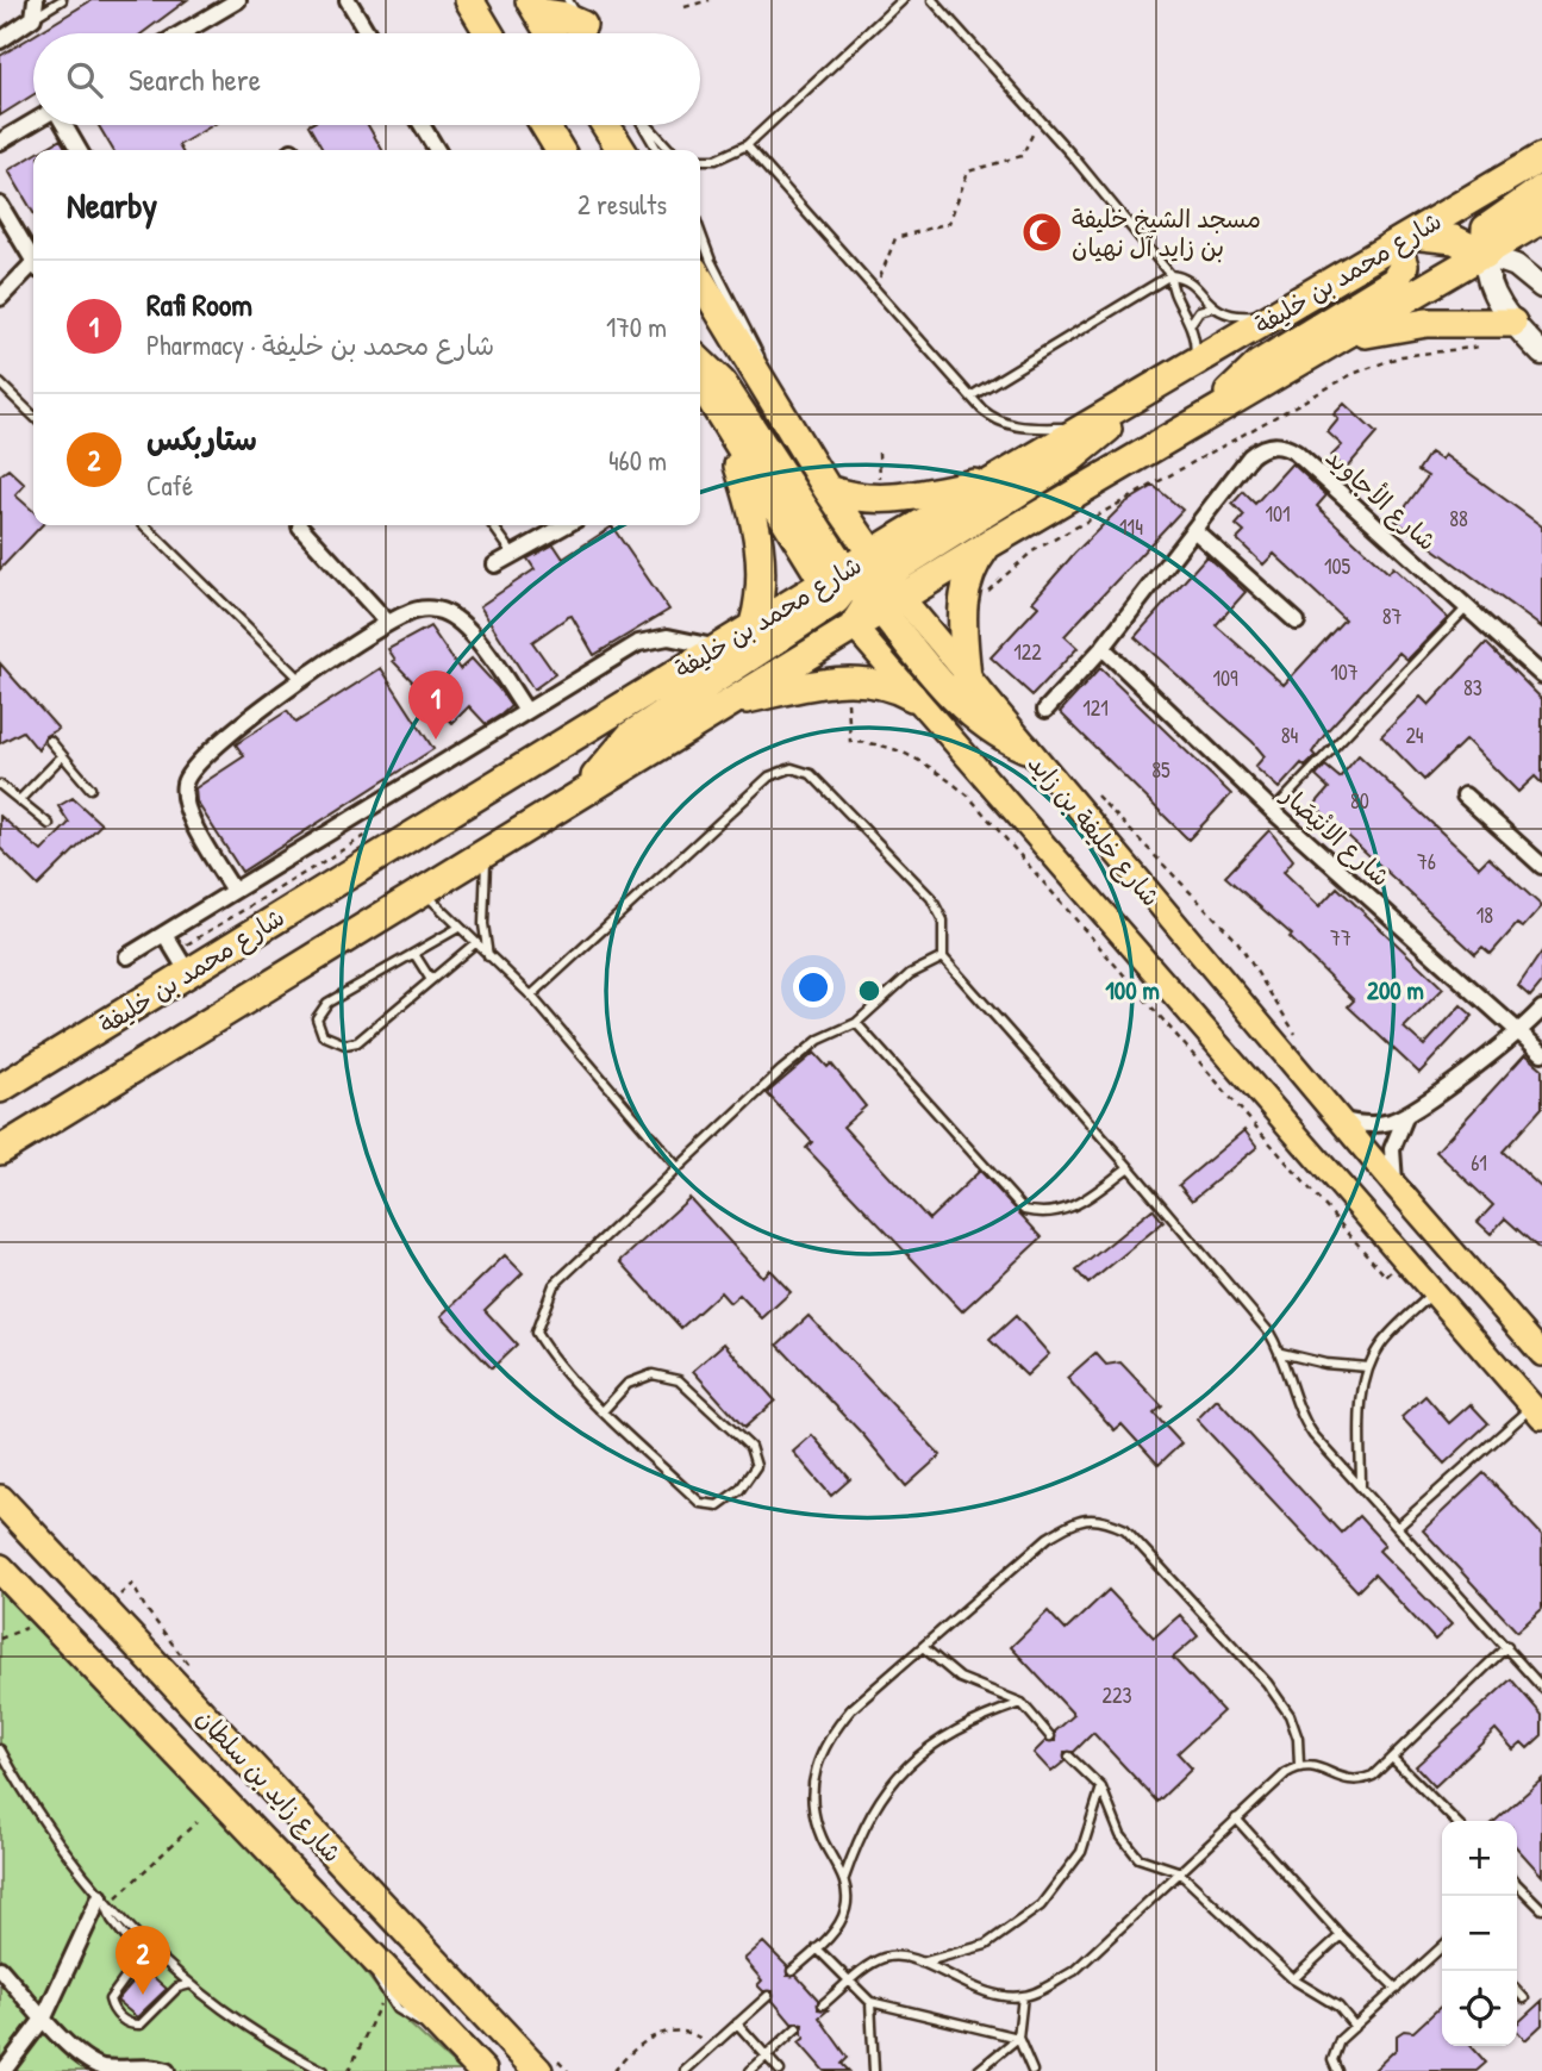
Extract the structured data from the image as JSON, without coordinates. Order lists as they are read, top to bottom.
{
  "streets": {
    "highway": ["شارع محمد بن خليفة", "شارع خليفة بن زايد", "شارع زايد بن سلطان"],
    "street": ["شارع الأجاويد", "شارع الانْتِصَار"]
  },
  "crossings": [
    ["شارع محمد بن خليفة", "شارع خليفة بن زايد"],
    ["شارع الأجاويد", "شارع الانْتِصَار"]
  ],
  "places": {
    "mosque": ["مسجد الشيخ خليفة بن زايد آل نهيان"]
  },
  "house_numbers": [
    "101",
    "88",
    "114",
    "105",
    "87",
    "122",
    "107",
    "109",
    "83",
    "121",
    "84",
    "24",
    "85",
    "80",
    "76",
    "18",
    "77",
    "61",
    "223"
  ],
  "page": {
    "search": "Search here",
    "heading": ["Nearby", "2 results"],
    "list": [
      {
        "mark": "1",
        "name": "Rafi Room",
        "note": "Pharmacy · شارع محمد بن خليفة",
        "value": "170 m"
      },
      {
        "mark": "2",
        "name": "ستاربكس",
        "note": "Café",
        "value": "460 m"
      }
    ],
    "pins": ["1", "2"],
    "map_buttons": ["+", "−"]
  },
  "rings": ["100 m", "200 m"]
}
